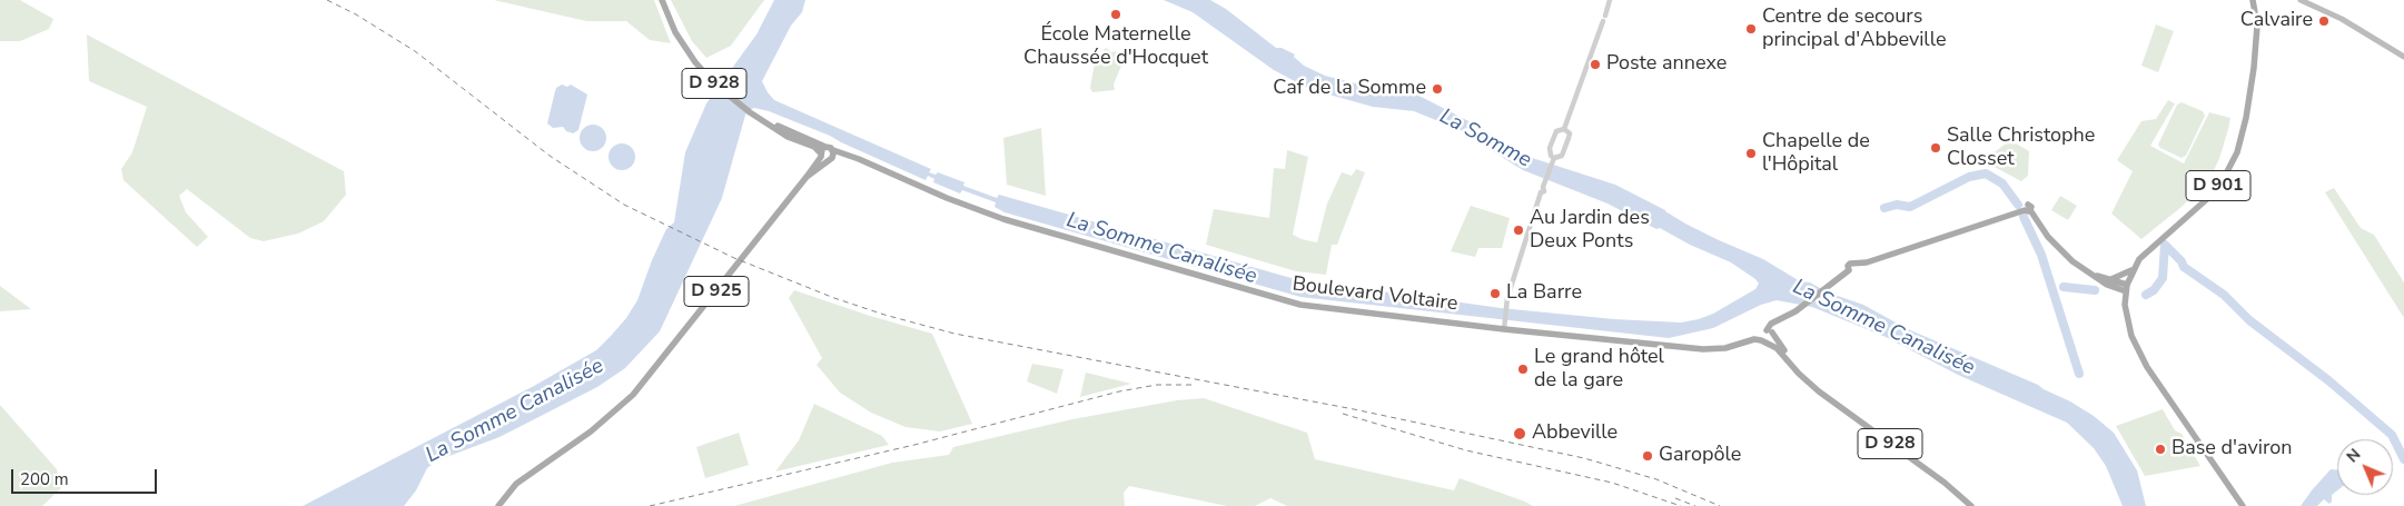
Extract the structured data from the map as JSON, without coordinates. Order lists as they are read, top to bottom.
{
  "streets": {
    "main road": [
      "D 928",
      "D 901",
      "D 925",
      "Boulevard Voltaire"
    ]
  },
  "crossings": [
    ["D 928", "D 925"],
    ["D 928", "Boulevard Voltaire"],
    ["D 925", "Boulevard Voltaire"]
  ],
  "water": ["La Somme", "La Somme Canalisée"],
  "places": [
    "École Maternelle Chaussée d'Hocquet",
    "Calvaire",
    "Centre de secours principal d'Abbeville",
    "Poste annexe",
    "Caf de la Somme",
    "Salle Christophe Closset",
    "Chapelle de l'Hôpital",
    "Au Jardin des Deux Ponts",
    "La Barre",
    "Le grand hôtel de la gare",
    "Abbeville",
    "Base d'aviron",
    "Garopôle"
  ],
  "scale_bar": "200 m",
  "north": "top left"
}
